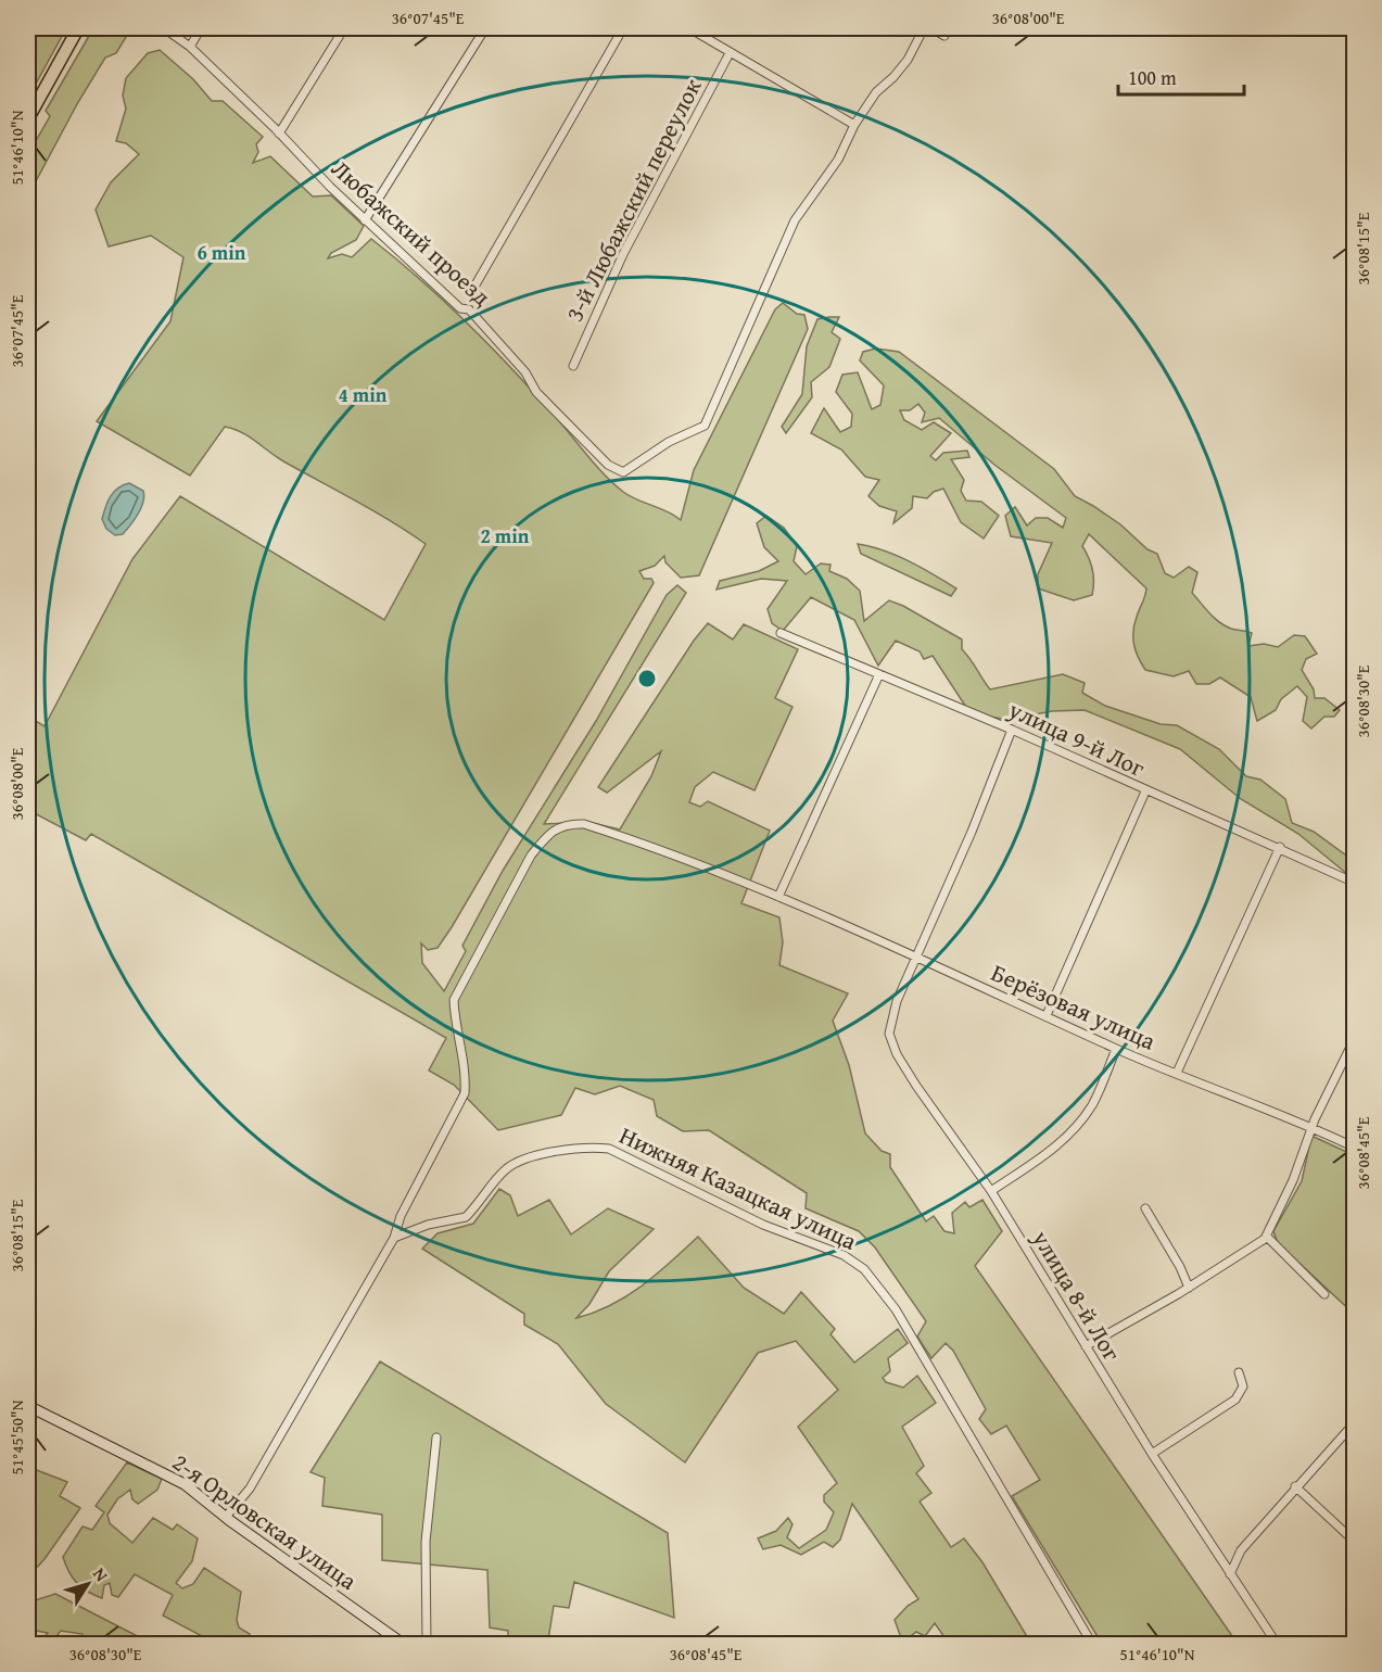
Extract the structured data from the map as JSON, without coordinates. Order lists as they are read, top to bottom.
{
  "streets": {
    "street": [
      "3-й Любажский переулок",
      "Любажский проезд",
      "улица 9-й Лог",
      "Берёзовая улица",
      "Нижняя Казацкая улица",
      "улица 8-й Лог",
      "2-я Орловская улица"
    ]
  },
  "crossings": [
    ["улица 9-й Лог", "улица 8-й Лог"],
    ["Берёзовая улица", "Нижняя Казацкая улица"],
    ["Берёзовая улица", "улица 8-й Лог"]
  ],
  "scale_bar": "100 m",
  "north": "top right",
  "coordinates": [
    "36°07'45\"E",
    "36°08'00\"E",
    "51°46'10\"N",
    "36°08'15\"E",
    "36°08'30\"E",
    "36°08'45\"E",
    "51°45'50\"N"
  ],
  "rings": ["6 min", "4 min", "2 min"]
}
